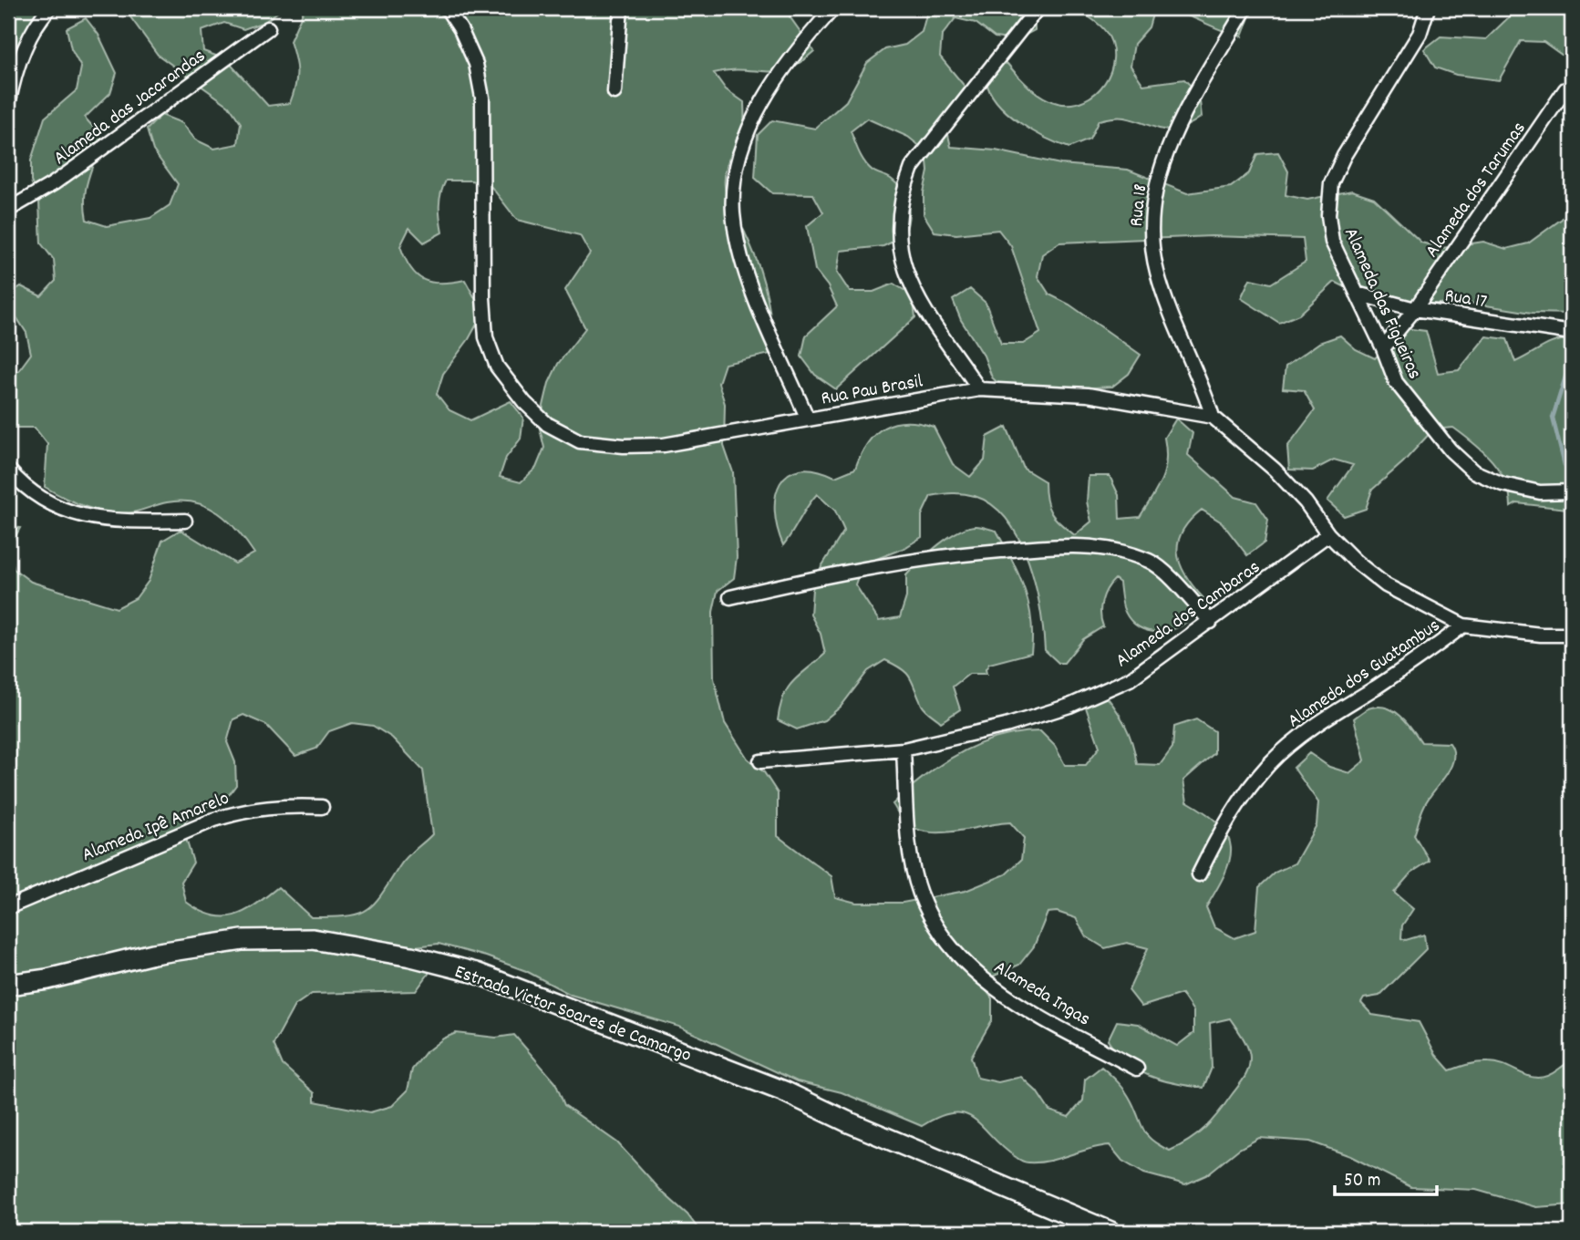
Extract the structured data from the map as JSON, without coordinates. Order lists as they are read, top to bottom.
{
  "streets": {
    "main road": ["Estrada Victor Soares de Camargo"],
    "street": [
      "Alameda das Jacarandas",
      "Alameda dos Tarumas",
      "Rua 18",
      "Rua 17",
      "Alameda das Figueiras",
      "Rua Pau Brasil",
      "Alameda dos Cambaras",
      "Alameda dos Guatambus",
      "Alameda Ipê Amarelo",
      "Alameda Ingas"
    ]
  },
  "crossings": [
    ["Alameda dos Tarumas", "Rua 17"],
    ["Alameda dos Tarumas", "Alameda das Figueiras"],
    ["Rua 18", "Rua Pau Brasil"],
    ["Rua 17", "Alameda das Figueiras"],
    ["Alameda dos Cambaras", "Alameda Ingas"]
  ],
  "scale_bar": "50 m"
}
